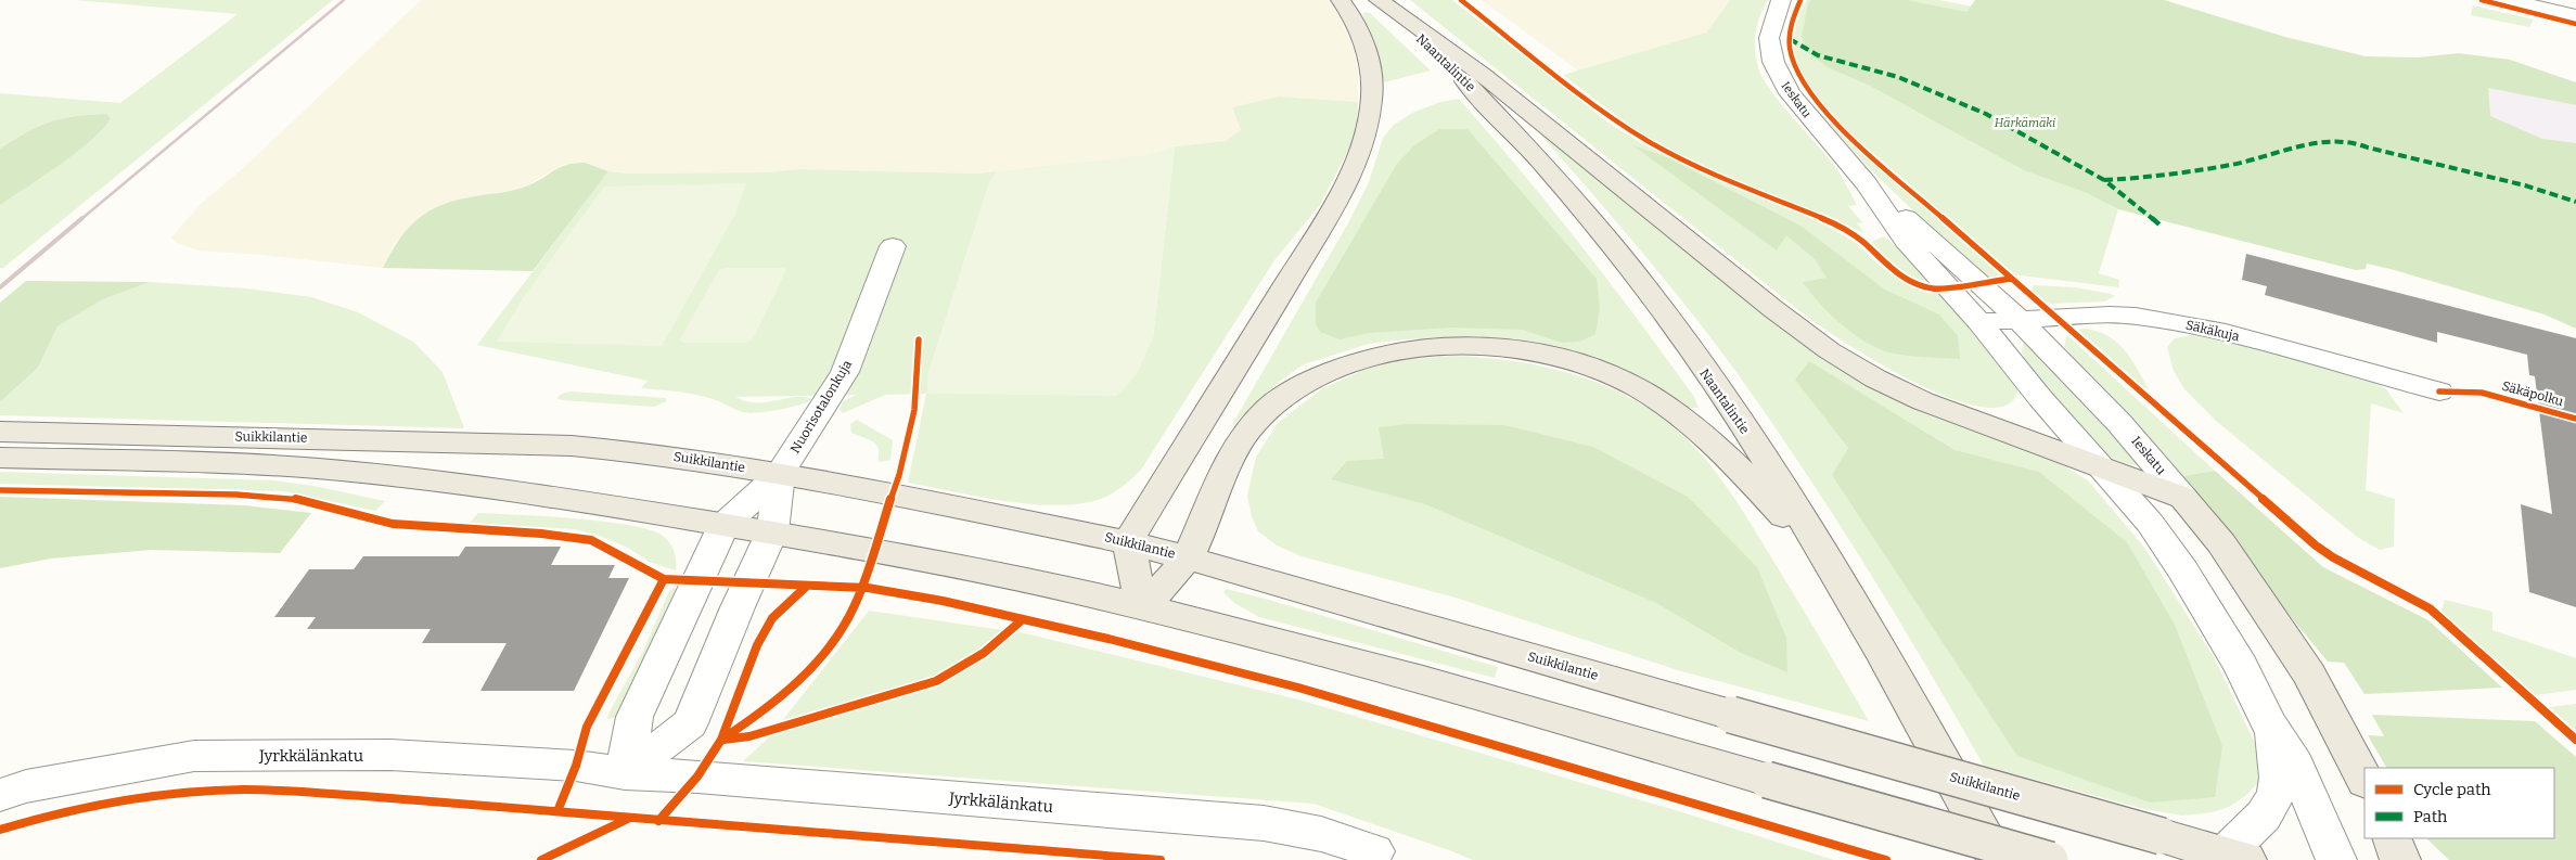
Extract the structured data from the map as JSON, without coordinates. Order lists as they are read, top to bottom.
{
  "streets": {
    "main road": ["Naantalintie", "Ieskatu", "Suikkilantie"],
    "street": ["Säkäkuja", "Nuorisotalonkuja", "Jyrkkälänkatu"],
    "cycle path": ["Säkäpolku"]
  },
  "crossings": [
    ["Ieskatu", "Säkäkuja"],
    ["Ieskatu", "Suikkilantie"],
    ["Nuorisotalonkuja", "Suikkilantie"]
  ],
  "parks": ["Härkämäki"],
  "legend": ["Cycle path", "Path"]
}
